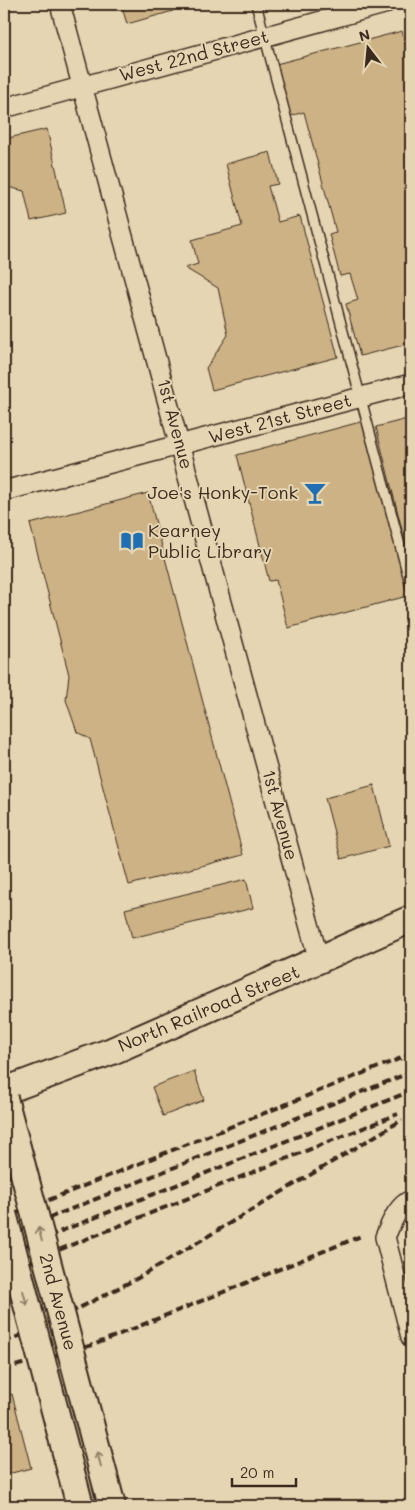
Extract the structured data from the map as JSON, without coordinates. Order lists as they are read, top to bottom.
{
  "streets": {
    "main road": ["North Railroad Street", "2nd Avenue"],
    "street": ["West 22nd Street", "West 21st Street", "1st Avenue"]
  },
  "crossings": [
    ["West 22nd Street", "1st Avenue"],
    ["West 21st Street", "1st Avenue"],
    ["1st Avenue", "North Railroad Street"]
  ],
  "places": {
    "bar": ["Joe's Honky-Tonk"],
    "library": ["Kearney Public Library"]
  },
  "scale_bar": "20 m",
  "north": "top"
}
